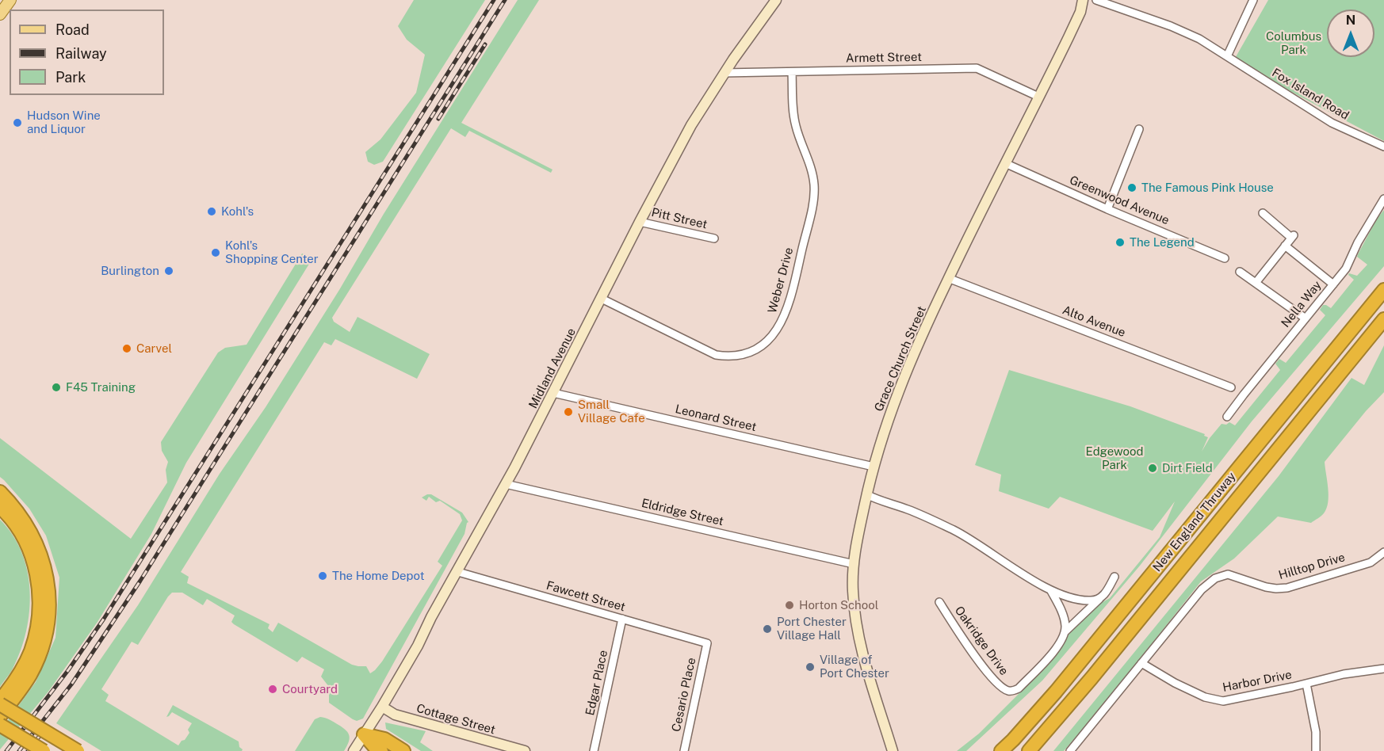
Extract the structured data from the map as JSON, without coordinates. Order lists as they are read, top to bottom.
{
  "streets": {
    "highway": ["New England Thruway"],
    "street": [
      "Armett Street",
      "Fox Island Road",
      "Greenwood Avenue",
      "Pitt Street",
      "Weber Drive",
      "Nella Way",
      "Alto Avenue",
      "Grace Church Street",
      "Midland Avenue",
      "Leonard Street",
      "Eldridge Street",
      "Hilltop Drive",
      "Fawcett Street",
      "Oakridge Drive",
      "Harbor Drive",
      "Edgar Place",
      "Cesario Place",
      "Cottage Street"
    ]
  },
  "crossings": [
    ["Armett Street", "Weber Drive"],
    ["Armett Street", "Grace Church Street"],
    ["Armett Street", "Midland Avenue"],
    ["Greenwood Avenue", "Grace Church Street"],
    ["Pitt Street", "Midland Avenue"],
    ["Weber Drive", "Midland Avenue"],
    ["Alto Avenue", "Grace Church Street"],
    ["Grace Church Street", "Leonard Street"],
    ["Grace Church Street", "Eldridge Street"],
    ["Midland Avenue", "Leonard Street"],
    ["Midland Avenue", "Eldridge Street"],
    ["Midland Avenue", "Fawcett Street"],
    ["Midland Avenue", "Cottage Street"],
    ["Hilltop Drive", "Harbor Drive"],
    ["Fawcett Street", "Edgar Place"],
    ["Fawcett Street", "Cesario Place"]
  ],
  "parks": ["Columbus Park", "Edgewood Park"],
  "places": [
    "Hudson Wine and Liquor",
    "The Famous Pink House",
    "Kohl's",
    "The Legend",
    "Kohl's Shopping Center",
    "Burlington",
    "Carvel",
    "F45 Training",
    "Small Village Cafe",
    "Dirt Field",
    "The Home Depot",
    "Horton School",
    "Port Chester Village Hall",
    "Village of Port Chester",
    "Courtyard"
  ],
  "legend": ["Road", "Railway", "Park"],
  "north": "top"
}
